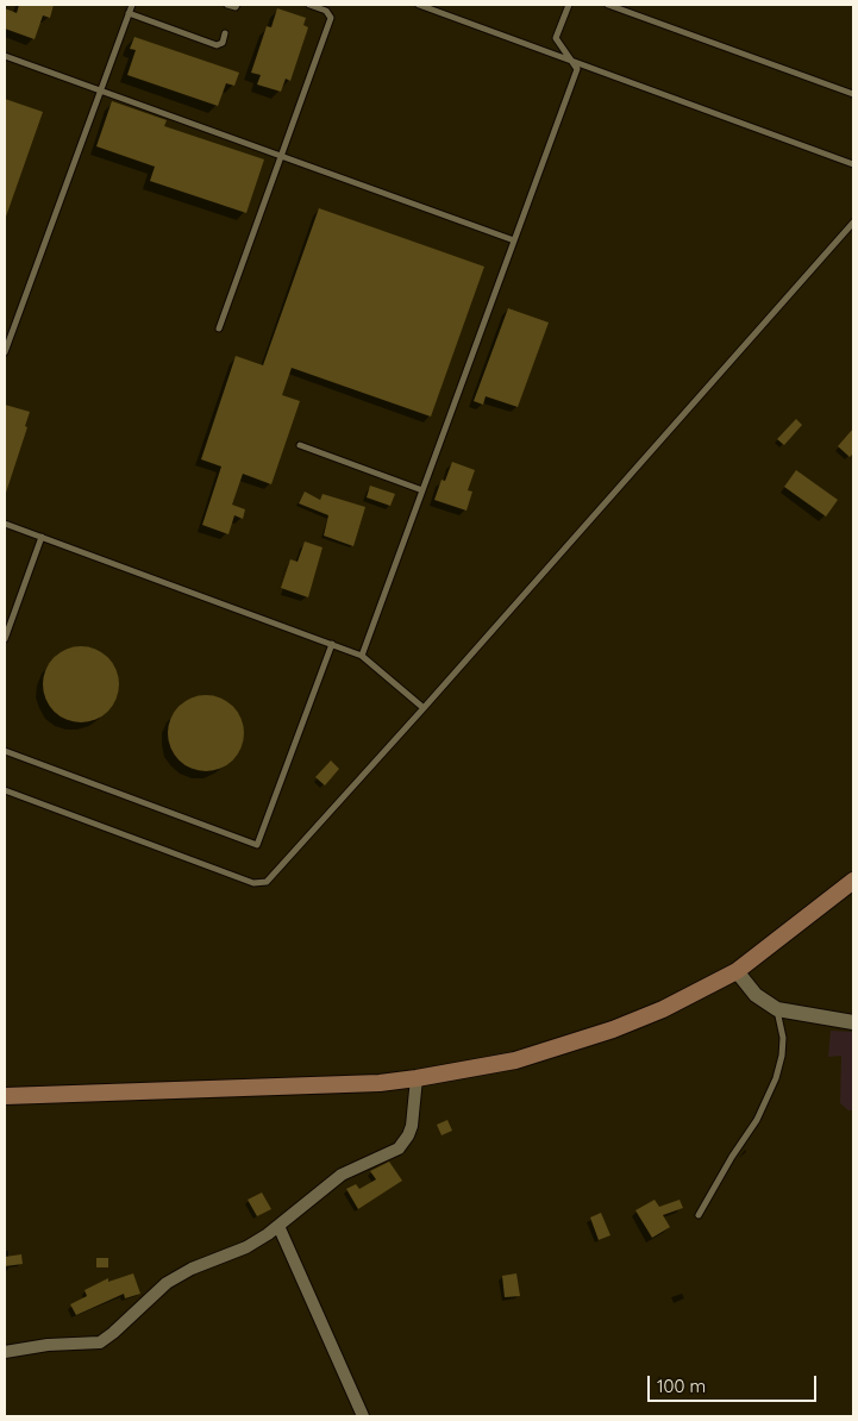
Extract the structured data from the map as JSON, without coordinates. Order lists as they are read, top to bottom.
{
  "scale_bar": "100 m"
}
